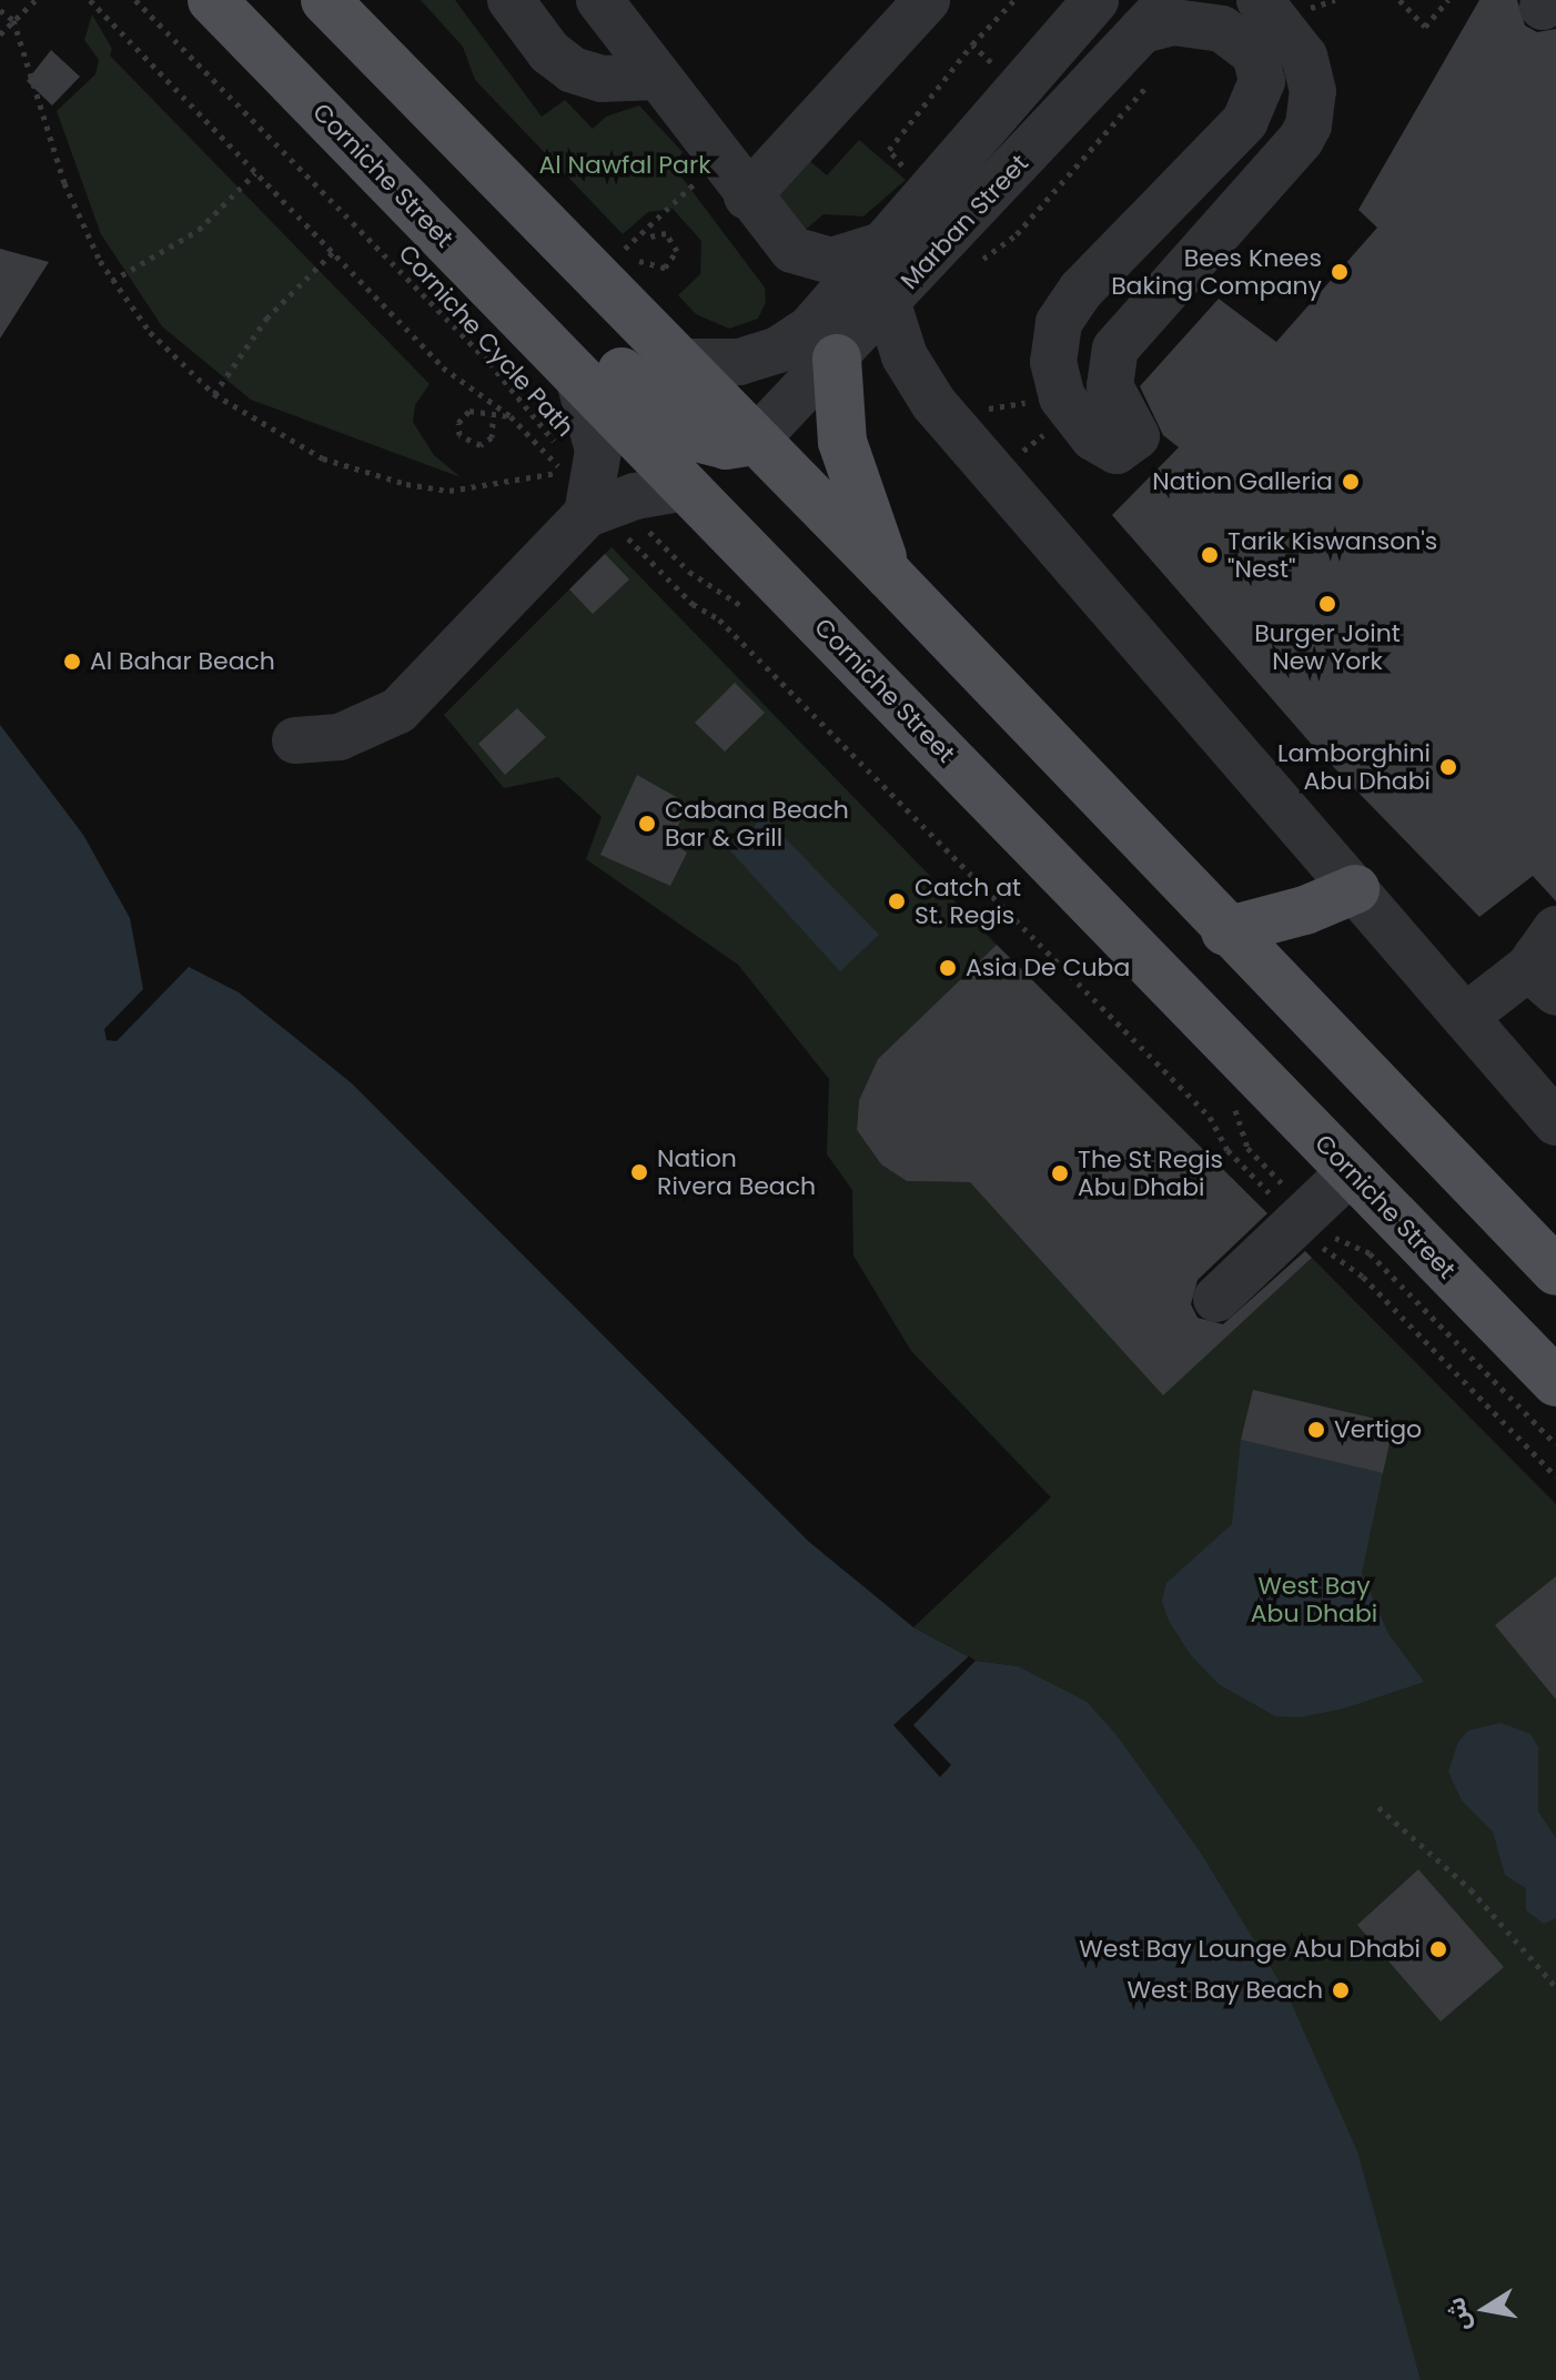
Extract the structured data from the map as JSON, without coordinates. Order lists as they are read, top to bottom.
{
  "streets": {
    "main road": ["Corniche Street"],
    "street": ["Marban Street"],
    "path": ["Corniche Cycle Path"]
  },
  "parks": ["Al Nawfal Park", "West Bay Abu Dhabi"],
  "places": [
    "Bees Knees Baking Company",
    "Nation Galleria",
    "Tarik Kiswanson's \"Nest\"",
    "Burger Joint New York",
    "Al Bahar Beach",
    "Lamborghini Abu Dhabi",
    "Cabana Beach Bar & Grill",
    "Catch at St. Regis",
    "Asia De Cuba",
    "Nation Rivera Beach",
    "The St Regis Abu Dhabi",
    "Vertigo",
    "West Bay Lounge Abu Dhabi",
    "West Bay Beach"
  ],
  "north": "left"
}
